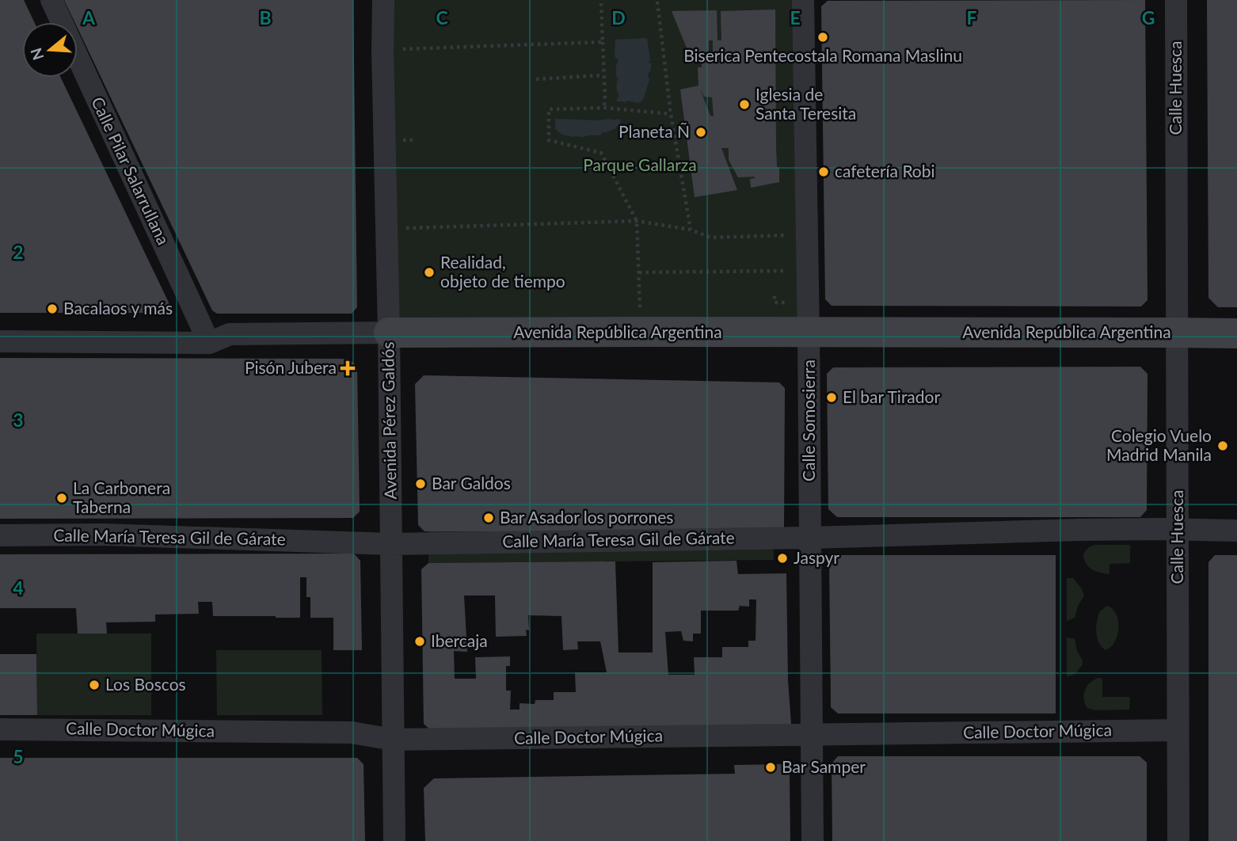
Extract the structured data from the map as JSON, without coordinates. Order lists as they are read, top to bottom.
{
  "streets": {
    "main road": ["Avenida República Argentina"],
    "street": [
      "Calle Huesca",
      "Calle Pilar Salarrullana",
      "Avenida Pérez Galdós",
      "Calle Somosierra",
      "Calle María Teresa Gil de Gárate",
      "Calle Doctor Múgica"
    ]
  },
  "crossings": [
    ["Calle Huesca", "Avenida República Argentina"],
    ["Calle Huesca", "Calle María Teresa Gil de Gárate"],
    ["Calle Huesca", "Calle Doctor Múgica"],
    ["Calle Pilar Salarrullana", "Avenida República Argentina"],
    ["Avenida República Argentina", "Avenida Pérez Galdós"],
    ["Avenida República Argentina", "Calle Somosierra"],
    ["Avenida Pérez Galdós", "Calle María Teresa Gil de Gárate"],
    ["Avenida Pérez Galdós", "Calle Doctor Múgica"],
    ["Calle Somosierra", "Calle María Teresa Gil de Gárate"],
    ["Calle Somosierra", "Calle Doctor Múgica"]
  ],
  "parks": ["Parque Gallarza"],
  "places": {
    "other": [
      "Biserica Pentecostala Romana Maslinu",
      "Iglesia de Santa Teresita",
      "Planeta Ñ",
      "cafetería Robi",
      "Realidad, objeto de tiempo",
      "Bacalaos y más",
      "El bar Tirador",
      "Colegio Vuelo Madrid Manila",
      "Bar Galdos",
      "La Carbonera Taberna",
      "Bar Asador los porrones",
      "Jaspyr",
      "Ibercaja",
      "Los Boscos",
      "Bar Samper"
    ],
    "health": ["Pisón Jubera"]
  },
  "north": "left",
  "grid": {
    "columns": [
      "A",
      "B",
      "C",
      "D",
      "E",
      "F",
      "G"
    ],
    "rows": [
      "2",
      "3",
      "4",
      "5"
    ]
  }
}
